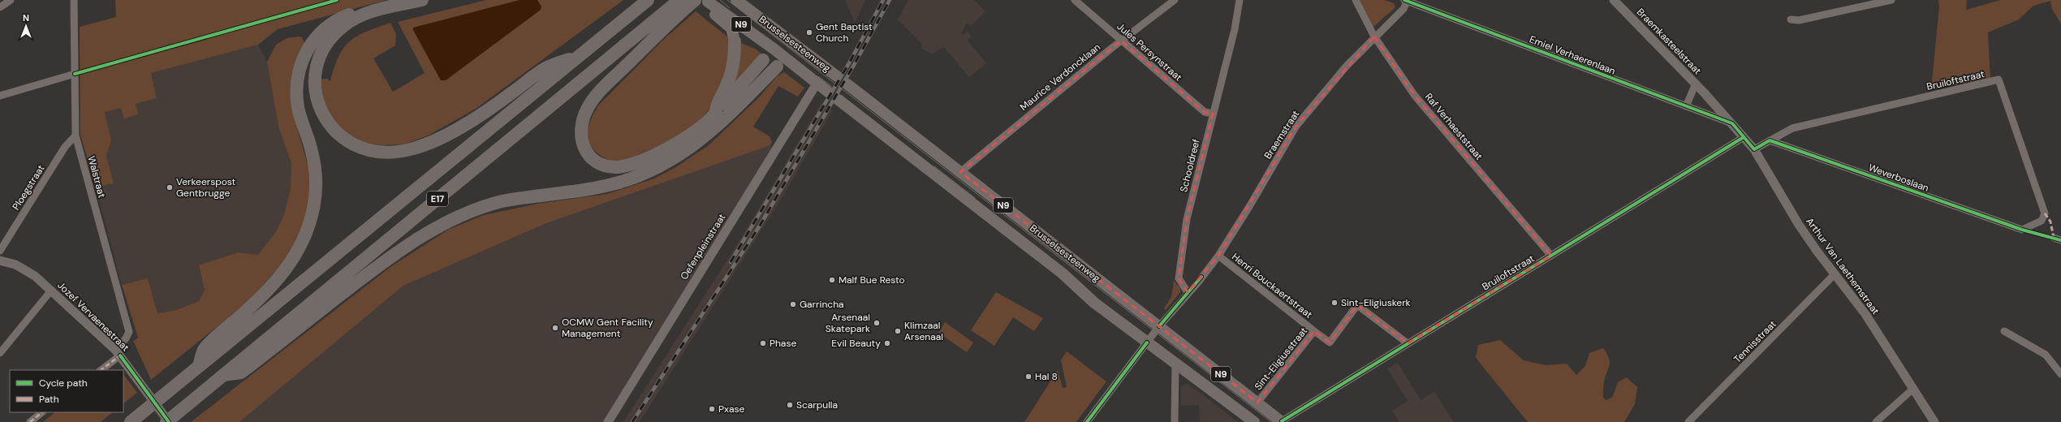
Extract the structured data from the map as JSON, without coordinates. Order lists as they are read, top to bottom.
{
  "streets": {
    "highway": ["E17"],
    "main road": ["N9", "Brusselsesteenweg"],
    "street": [
      "Braemkasteelstraat",
      "Jules Persynstraat",
      "Emiel Verhaerenlaan",
      "Maurice Verdoncklaan",
      "Bruiloftstraat",
      "Raf Verhaeststraat",
      "Braemstraat",
      "Schooldreef",
      "Walstraat",
      "Weverboslaan",
      "Ploegstraat",
      "Oefenpleinstraat",
      "Arthur Van Laethemstraat",
      "Henri Bouckaertstraat",
      "Jozef Vervaenestraat",
      "Tennisstraat",
      "Sint-Eligiusstraat"
    ]
  },
  "crossings": [
    ["Braemkasteelstraat", "Emiel Verhaerenlaan"],
    ["Braemkasteelstraat", "Arthur Van Laethemstraat"],
    ["Brusselsesteenweg", "Maurice Verdoncklaan"],
    ["Brusselsesteenweg", "Bruiloftstraat"],
    ["Brusselsesteenweg", "Oefenpleinstraat"],
    ["Brusselsesteenweg", "Sint-Eligiusstraat"],
    ["Jules Persynstraat", "Maurice Verdoncklaan"],
    ["Jules Persynstraat", "Schooldreef"],
    ["Emiel Verhaerenlaan", "Braemstraat"],
    ["Emiel Verhaerenlaan", "Arthur Van Laethemstraat"],
    ["Bruiloftstraat", "Raf Verhaeststraat"],
    ["Bruiloftstraat", "Weverboslaan"],
    ["Bruiloftstraat", "Arthur Van Laethemstraat"],
    ["Bruiloftstraat", "Sint-Eligiusstraat"],
    ["Raf Verhaeststraat", "Braemstraat"],
    ["Braemstraat", "Schooldreef"],
    ["Braemstraat", "Henri Bouckaertstraat"],
    ["Walstraat", "Ploegstraat"],
    ["Walstraat", "Jozef Vervaenestraat"],
    ["E17", "Jozef Vervaenestraat"],
    ["Arthur Van Laethemstraat", "Tennisstraat"],
    ["Henri Bouckaertstraat", "Sint-Eligiusstraat"]
  ],
  "places": [
    "Gent Baptist Church",
    "Verkeerspost Gentbrugge",
    "Malf Bue Resto",
    "Sint-Eligiuskerk",
    "Garrincha",
    "Arsenaal Skatepark",
    "OCMW Gent Facility Management",
    "Klimzaal Arsenaal",
    "Phase",
    "Evil Beauty",
    "Hal 8",
    "Scarpulla",
    "Pxase"
  ],
  "legend": ["Cycle path", "Path"],
  "north": "top"
}
